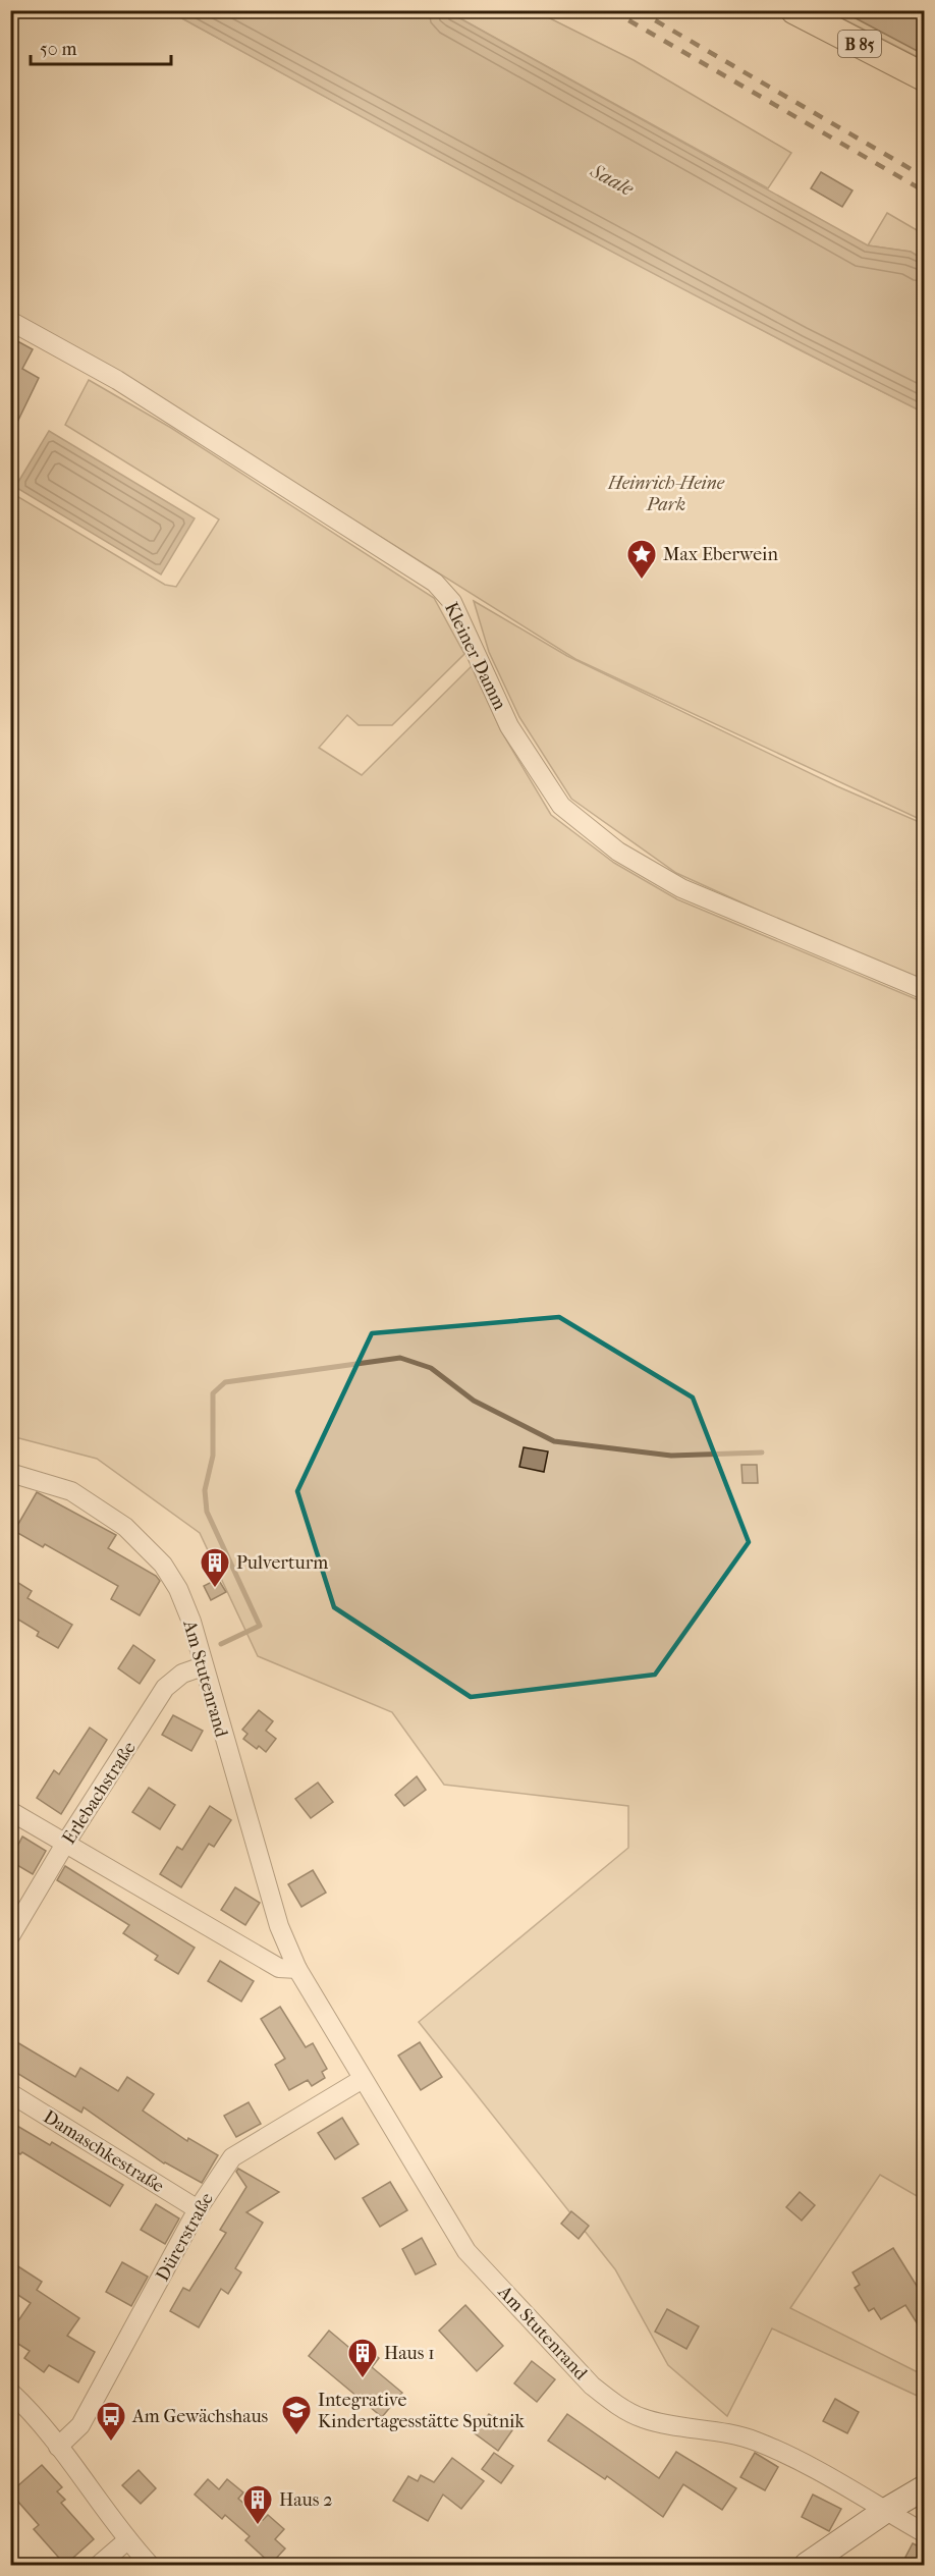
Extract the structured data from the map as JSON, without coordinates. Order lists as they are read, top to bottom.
{
  "streets": {
    "main road": ["B 85"],
    "street": [
      "Kleiner Damm",
      "Am Stutenrand",
      "Erlebachstraße",
      "Damaschkestraße",
      "Dürerstraße"
    ]
  },
  "crossings": [
    ["Am Stutenrand", "Erlebachstraße"],
    ["Am Stutenrand", "Dürerstraße"],
    ["Damaschkestraße", "Dürerstraße"]
  ],
  "water": ["Saale"],
  "parks": ["Heinrich-Heine Park"],
  "places": {
    "place": ["Max Eberwein"],
    "building": ["Pulverturm", "Haus 1", "Haus 2"],
    "school or university": ["Integrative Kindertagesstätte Sputnik"],
    "bus stop": ["Am Gewächshaus"]
  },
  "scale_bar": "50 m"
}
